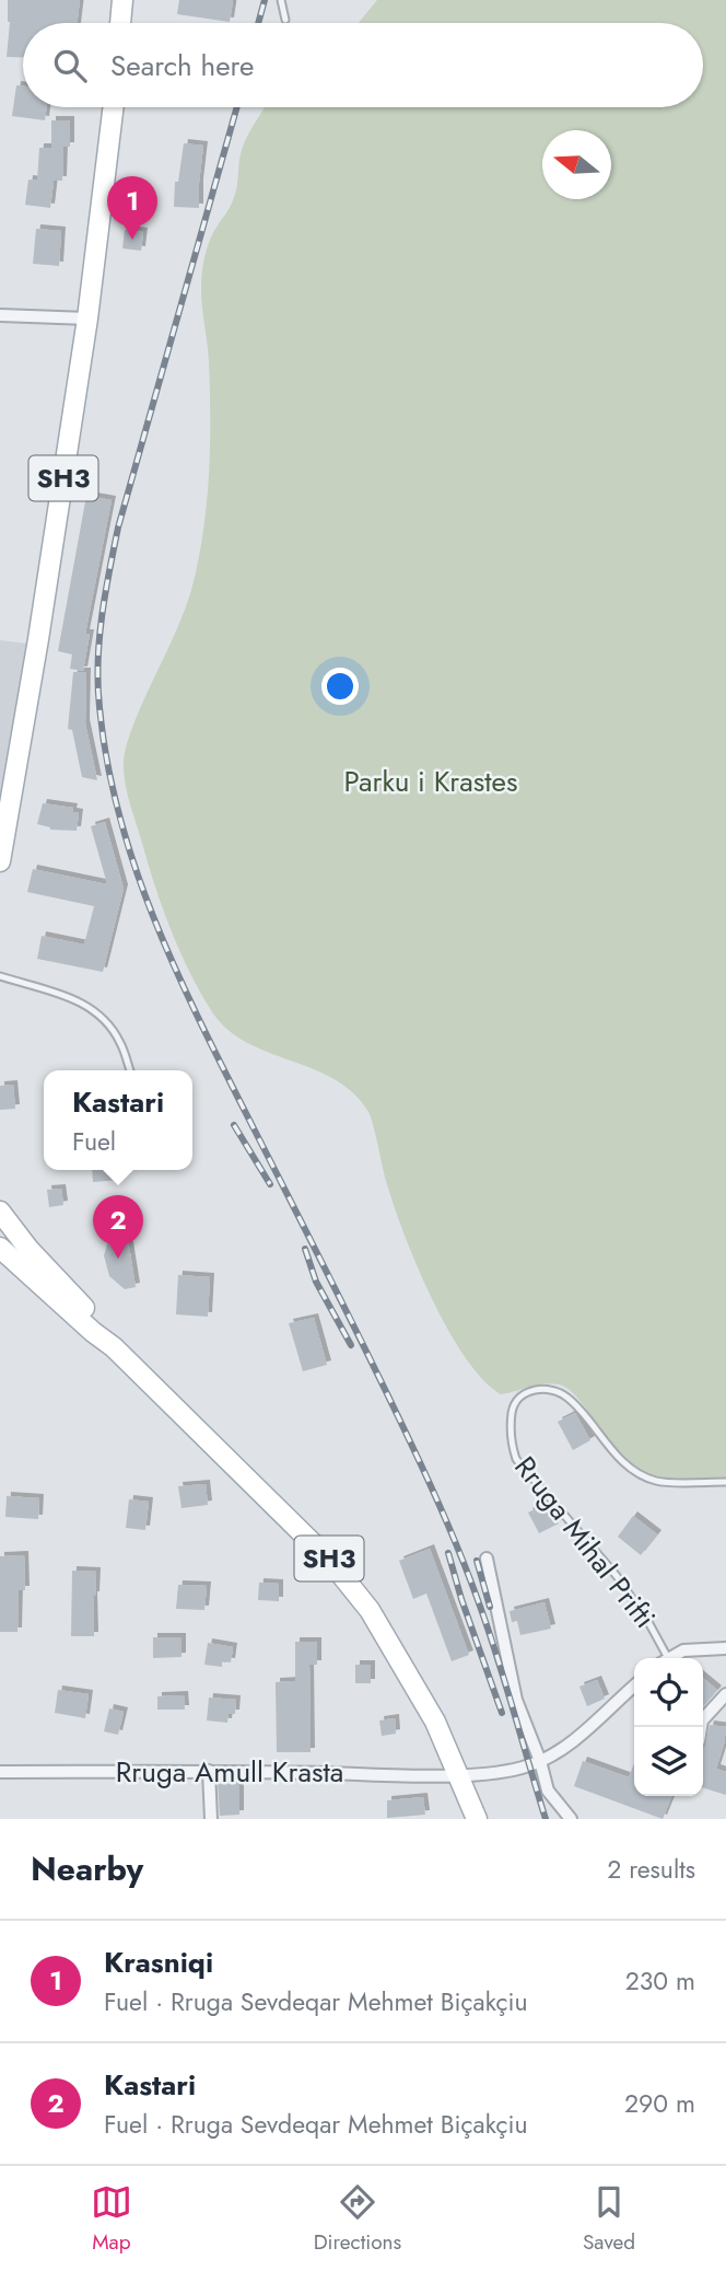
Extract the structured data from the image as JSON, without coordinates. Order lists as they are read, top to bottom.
{
  "streets": {
    "main road": ["SH3"],
    "street": ["Rruga Amull Krasta"],
    "lane": ["Rruga Mihal Prifti"]
  },
  "crossings": [
    ["SH3", "Rruga Amull Krasta"]
  ],
  "parks": ["Parku i Krastes"],
  "north": "left",
  "page": {
    "search": "Search here",
    "pins": ["1", "2"],
    "popup": ["Kastari", "Fuel"],
    "heading": ["Nearby", "2 results"],
    "list": [
      {
        "mark": "1",
        "name": "Krasniqi",
        "note": "Fuel · Rruga Sevdeqar Mehmet Biçakçiu",
        "value": "230 m"
      },
      {
        "mark": "2",
        "name": "Kastari",
        "note": "Fuel · Rruga Sevdeqar Mehmet Biçakçiu",
        "value": "290 m"
      }
    ],
    "nav": ["Map", "Directions", "Saved"]
  }
}
